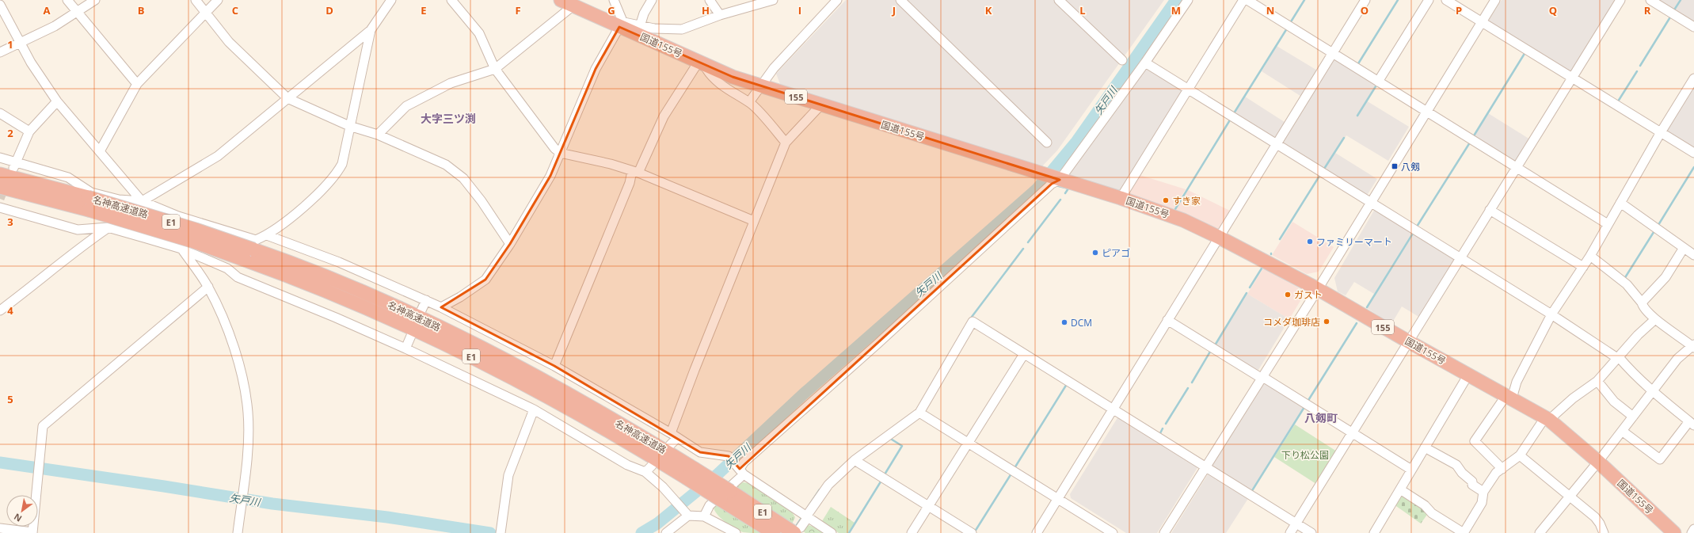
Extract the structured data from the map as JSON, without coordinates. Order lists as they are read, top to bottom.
{
  "streets": {
    "highway": [
      "国道155号",
      "155",
      "名神高速道路",
      "E1"
    ]
  },
  "districts": ["大字三ツ渕", "八剱町"],
  "water": ["矢戸川"],
  "parks": ["下り松公園"],
  "places": {
    "transit": ["八剱"],
    "other": [
      "すき家",
      "ファミリーマート",
      "ピアゴ",
      "ガスト",
      "コメダ珈琲店",
      "DCM"
    ]
  },
  "north": "bottom left",
  "grid": {
    "columns": [
      "A",
      "B",
      "C",
      "D",
      "E",
      "F",
      "G",
      "H",
      "I",
      "J",
      "K",
      "L",
      "M",
      "N",
      "O",
      "P",
      "Q",
      "R"
    ],
    "rows": [
      "1",
      "2",
      "3",
      "4",
      "5"
    ]
  }
}
